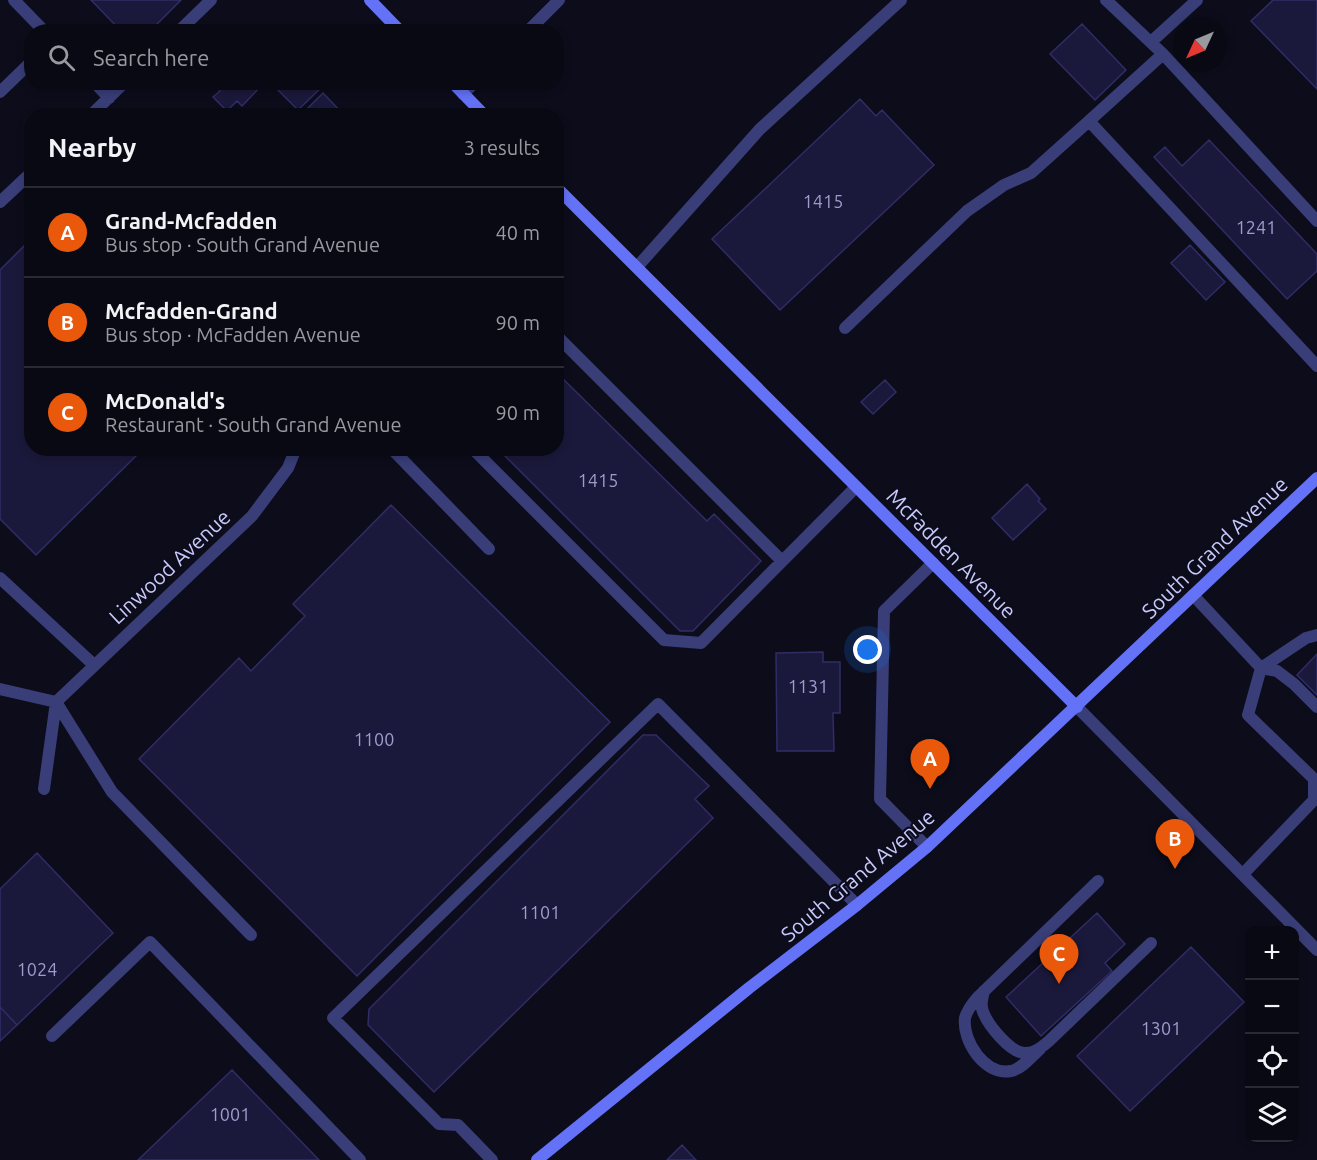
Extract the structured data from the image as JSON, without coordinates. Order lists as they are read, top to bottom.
{
  "streets": {
    "main road": ["South Grand Avenue", "McFadden Avenue"],
    "street": ["Linwood Avenue"]
  },
  "crossings": [
    ["South Grand Avenue", "McFadden Avenue"]
  ],
  "house_numbers": [
    "1415",
    "1241",
    "1415",
    "1131",
    "1100",
    "1101",
    "1024",
    "1301",
    "1001"
  ],
  "north": "bottom left",
  "page": {
    "search": "Search here",
    "heading": ["Nearby", "3 results"],
    "list": [
      {
        "mark": "A",
        "name": "Grand-Mcfadden",
        "note": "Bus stop · South Grand Avenue",
        "value": "40 m"
      },
      {
        "mark": "B",
        "name": "Mcfadden-Grand",
        "note": "Bus stop · McFadden Avenue",
        "value": "90 m"
      },
      {
        "mark": "C",
        "name": "McDonald's",
        "note": "Restaurant · South Grand Avenue",
        "value": "90 m"
      }
    ],
    "pins": ["A", "B", "C"],
    "map_buttons": ["+", "−"]
  }
}
